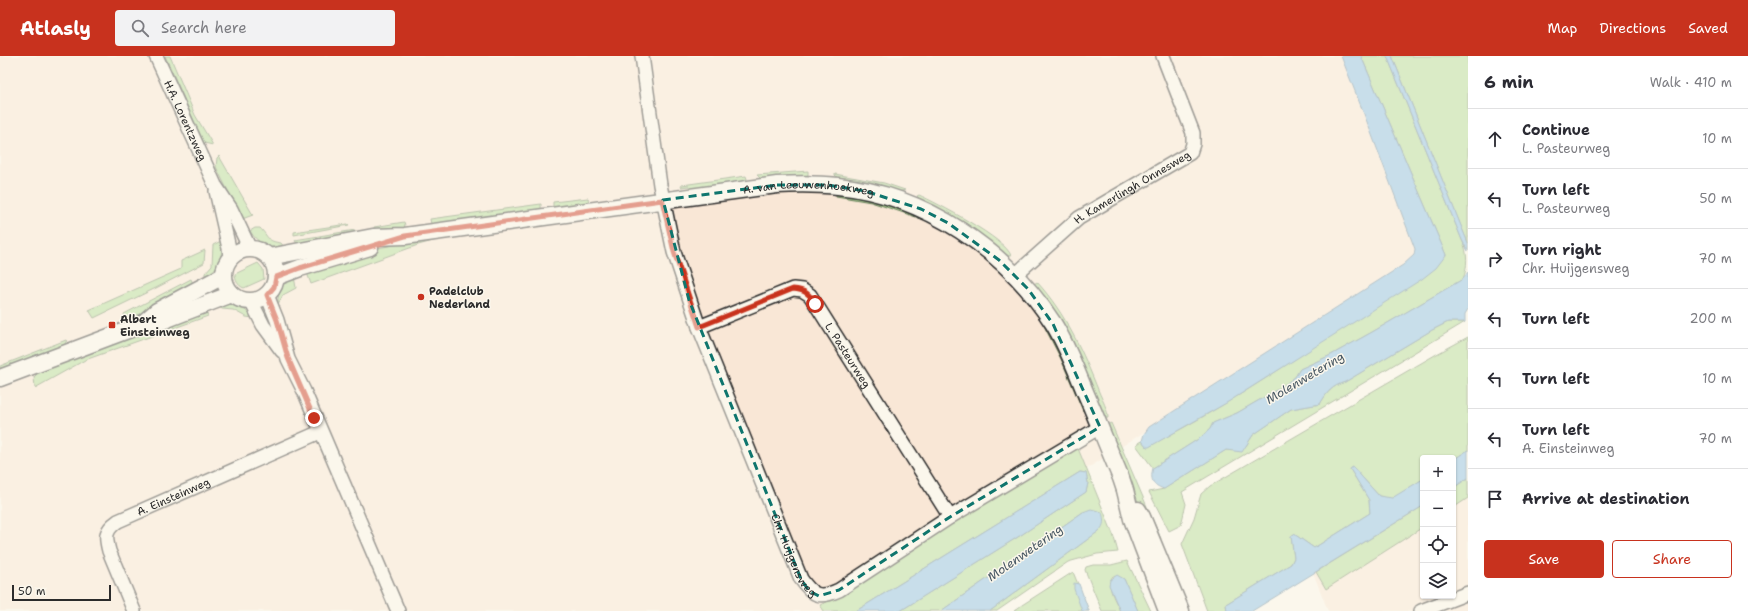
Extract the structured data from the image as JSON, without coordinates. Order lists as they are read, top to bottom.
{
  "streets": {
    "street": [
      "H.A. Lorentzweg",
      "H. Kamerlingh Onnesweg",
      "A. van Leeuwenhoekweg",
      "L. Pasteurweg",
      "A. Einsteinweg",
      "Chr. Huijgensweg"
    ]
  },
  "crossings": [
    ["H.A. Lorentzweg", "A. van Leeuwenhoekweg"],
    ["H. Kamerlingh Onnesweg", "A. van Leeuwenhoekweg"],
    ["A. van Leeuwenhoekweg", "Chr. Huijgensweg"],
    ["L. Pasteurweg", "Chr. Huijgensweg"]
  ],
  "water": ["Molenwetering"],
  "places": {
    "other": ["Padelclub Nederland"],
    "transit": ["Albert Einsteinweg"]
  },
  "scale_bar": "50 m",
  "page": {
    "header": "Atlasly",
    "search": "Search here",
    "nav": ["Map", "Directions", "Saved"],
    "heading": ["6 min", "Walk · 410 m"],
    "list": [
      ["Continue", "L. Pasteurweg", "10 m"],
      ["Turn left", "L. Pasteurweg", "50 m"],
      ["Turn right", "Chr. Huijgensweg", "70 m"],
      ["Turn left", "200 m"],
      ["Turn left", "10 m"],
      ["Turn left", "A. Einsteinweg", "70 m"],
      "Arrive at destination"
    ],
    "map_buttons": ["+", "−"],
    "buttons": ["Save", "Share"],
    "scale": "50 m"
  }
}
